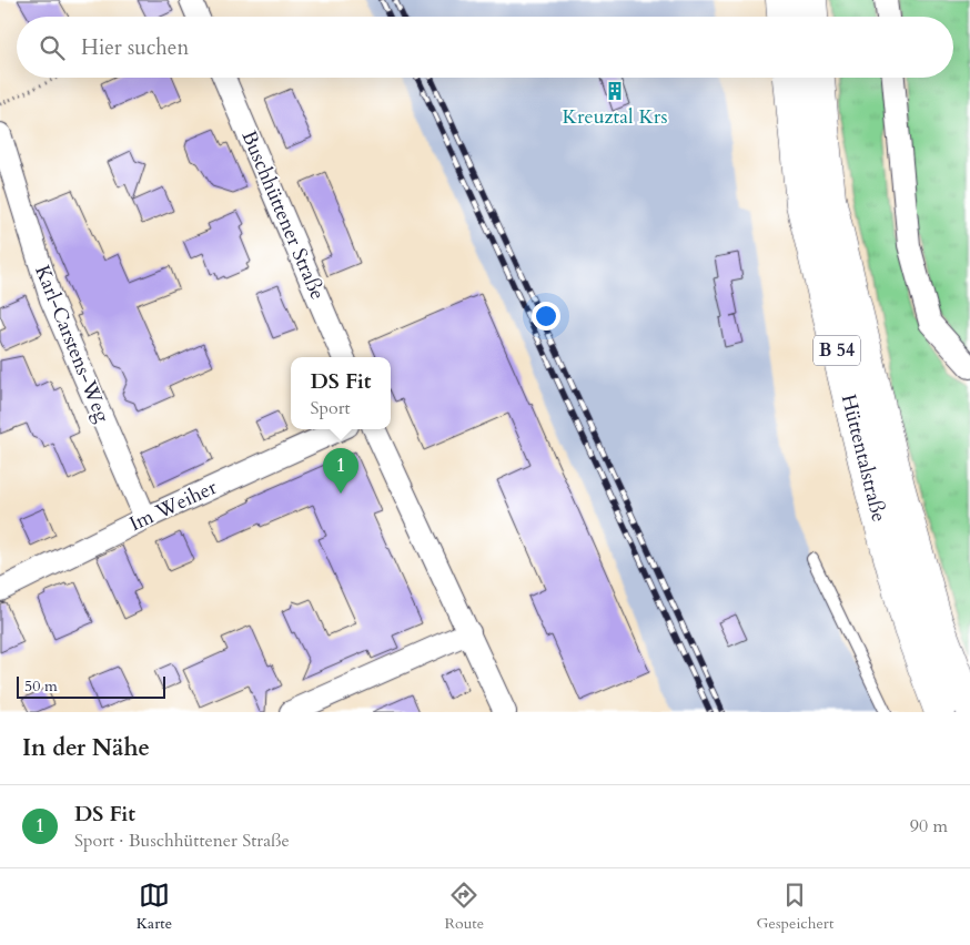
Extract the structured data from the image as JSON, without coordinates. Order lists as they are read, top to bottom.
{
  "streets": {
    "highway": ["B 54", "Hüttentalstraße"],
    "street": ["Buschhüttener Straße", "Karl-Carstens-Weg", "Im Weiher"]
  },
  "crossings": [
    ["Karl-Carstens-Weg", "Im Weiher"]
  ],
  "places": {
    "building": ["Kreuztal Krs"]
  },
  "scale_bar": "50 m",
  "page": {
    "search": "Hier suchen",
    "popup": ["DS Fit", "Sport"],
    "pins": "1",
    "scale": "50 m",
    "heading": "In der Nähe",
    "list": [
      {
        "mark": "1",
        "name": "DS Fit",
        "note": "Sport · Buschhüttener Straße",
        "value": "90 m"
      }
    ],
    "nav": ["Karte", "Route", "Gespeichert"]
  }
}
